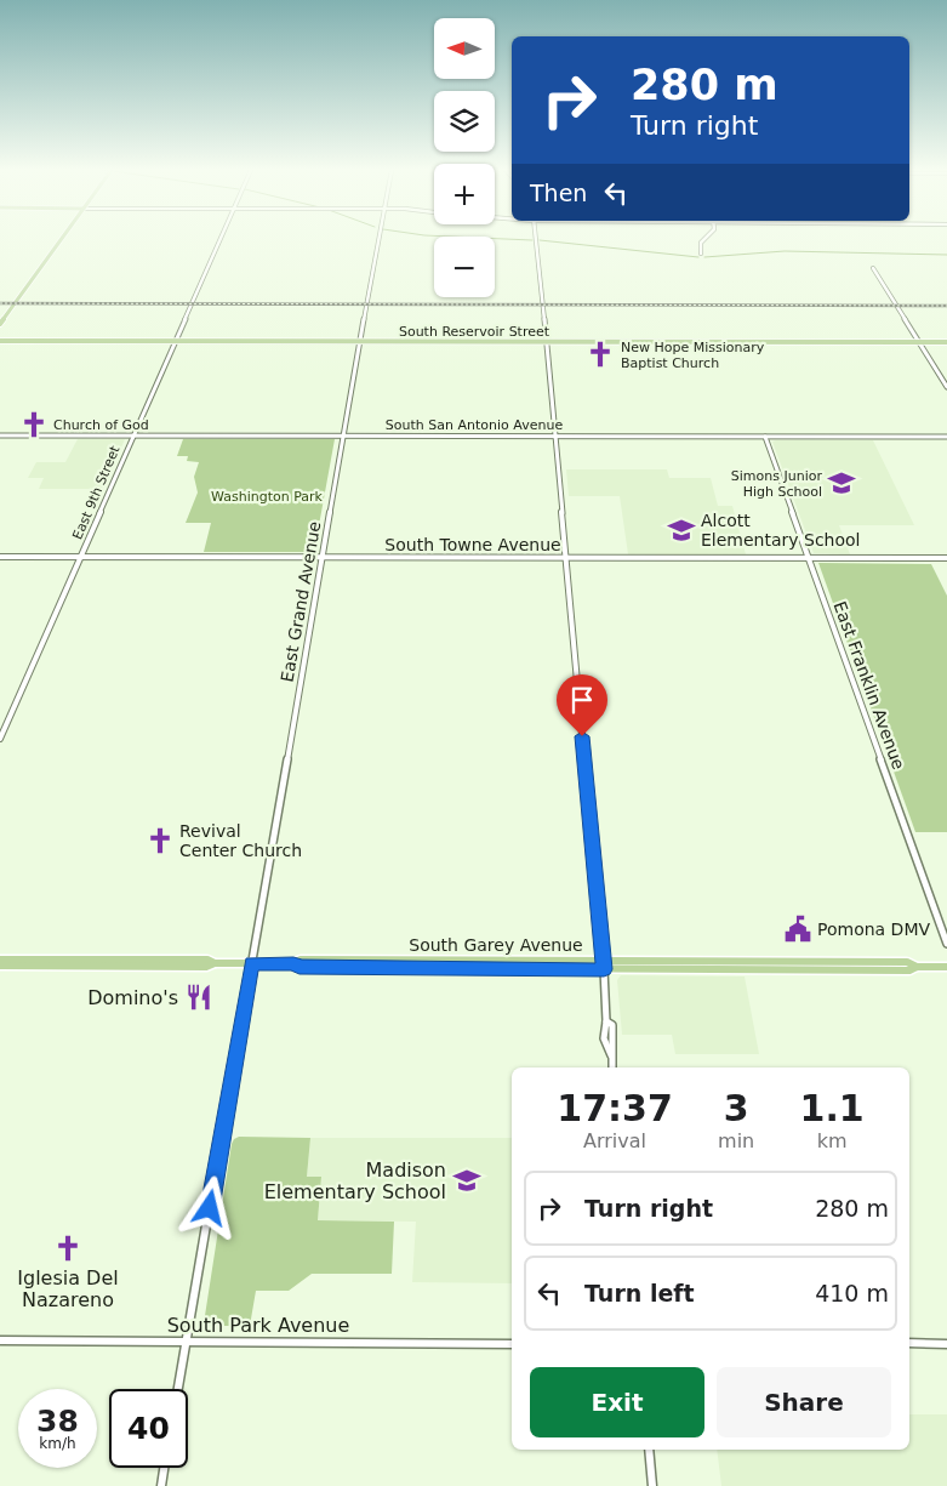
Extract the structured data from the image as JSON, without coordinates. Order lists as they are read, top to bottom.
{
  "streets": {
    "main road": ["South Reservoir Street", "South Garey Avenue"],
    "street": [
      "South San Antonio Avenue",
      "East 9th Street",
      "South Towne Avenue",
      "East Grand Avenue",
      "East Franklin Avenue",
      "South Park Avenue"
    ]
  },
  "crossings": [
    ["South Reservoir Street", "East 9th Street"],
    ["South Reservoir Street", "East Grand Avenue"],
    ["South San Antonio Avenue", "East 9th Street"],
    ["South San Antonio Avenue", "East Grand Avenue"],
    ["South San Antonio Avenue", "East Franklin Avenue"],
    ["East 9th Street", "South Towne Avenue"],
    ["South Towne Avenue", "East Grand Avenue"],
    ["South Towne Avenue", "East Franklin Avenue"],
    ["East Grand Avenue", "South Garey Avenue"],
    ["East Grand Avenue", "South Park Avenue"]
  ],
  "parks": ["Washington Park"],
  "places": {
    "church": [
      "New Hope Missionary Baptist Church",
      "Church of God",
      "Revival Center Church",
      "Iglesia Del Nazareno"
    ],
    "school or university": ["Simons Junior High School", "Alcott Elementary School", "Madison Elementary School"],
    "public building": ["Pomona DMV"],
    "restaurant": ["Domino's"]
  },
  "north": "left",
  "page": {
    "map_buttons": ["+", "−"],
    "turn": ["280 m", "Turn right"],
    "then": "Then",
    "eta": [
      "17:37",
      "Arrival",
      "3",
      "min",
      "1.1",
      "km"
    ],
    "list": [
      {
        "name": "Turn right",
        "value": "280 m"
      },
      {
        "name": "Turn left",
        "value": "410 m"
      }
    ],
    "buttons": ["Exit", "Share"],
    "speed": "38 km/h",
    "limit": "40"
  }
}
